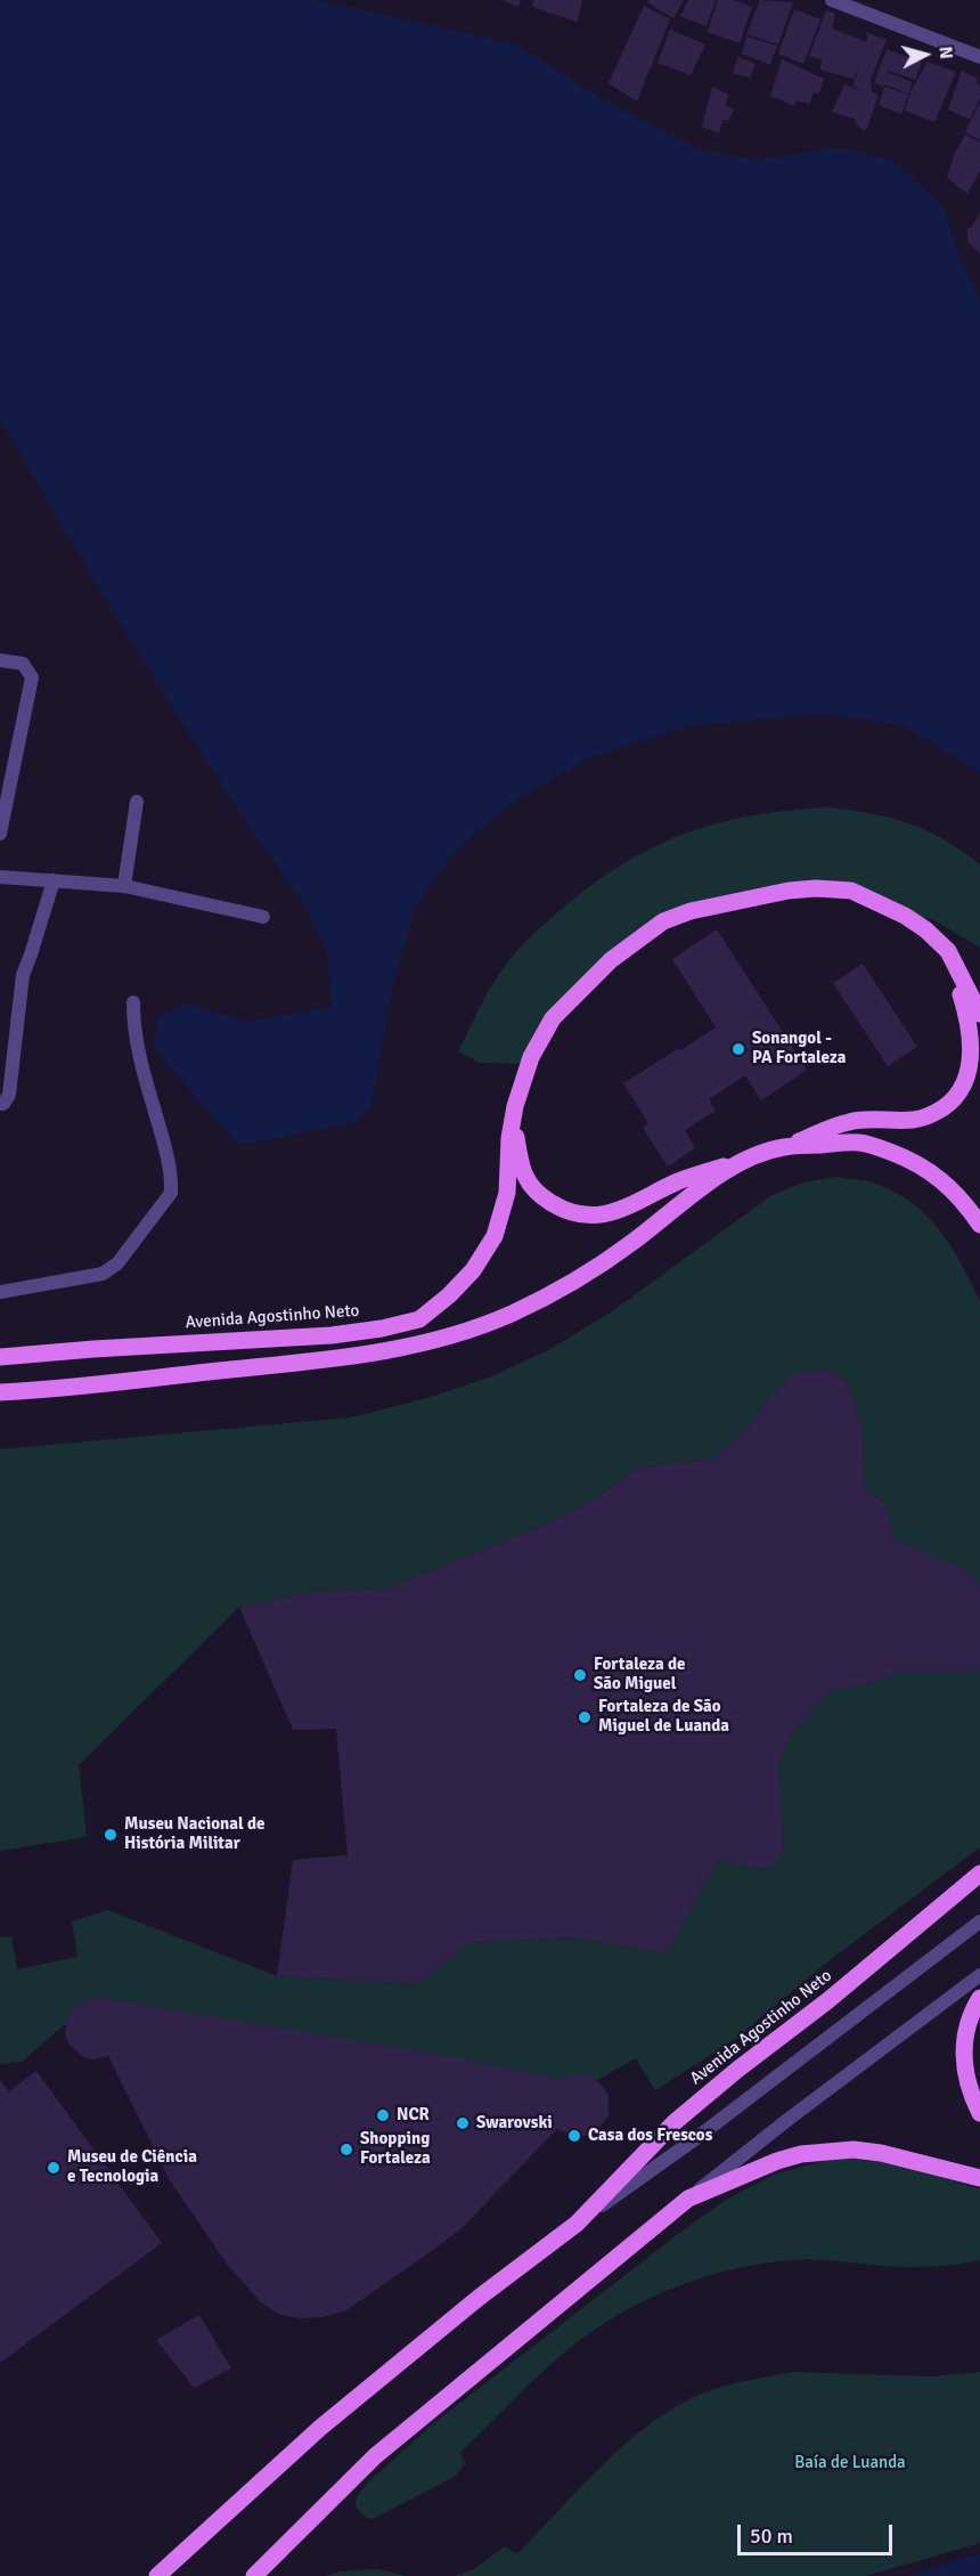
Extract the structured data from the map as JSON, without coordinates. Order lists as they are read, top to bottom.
{
  "streets": {
    "main road": ["Avenida Agostinho Neto"]
  },
  "parks": ["Baía de Luanda"],
  "places": [
    "Sonangol - PA Fortaleza",
    "Fortaleza de São Miguel",
    "Fortaleza de São Miguel de Luanda",
    "Museu Nacional de História Militar",
    "NCR",
    "Swarovski",
    "Casa dos Frescos",
    "Shopping Fortaleza",
    "Museu de Ciência e Tecnologia"
  ],
  "scale_bar": "50 m",
  "north": "right"
}
